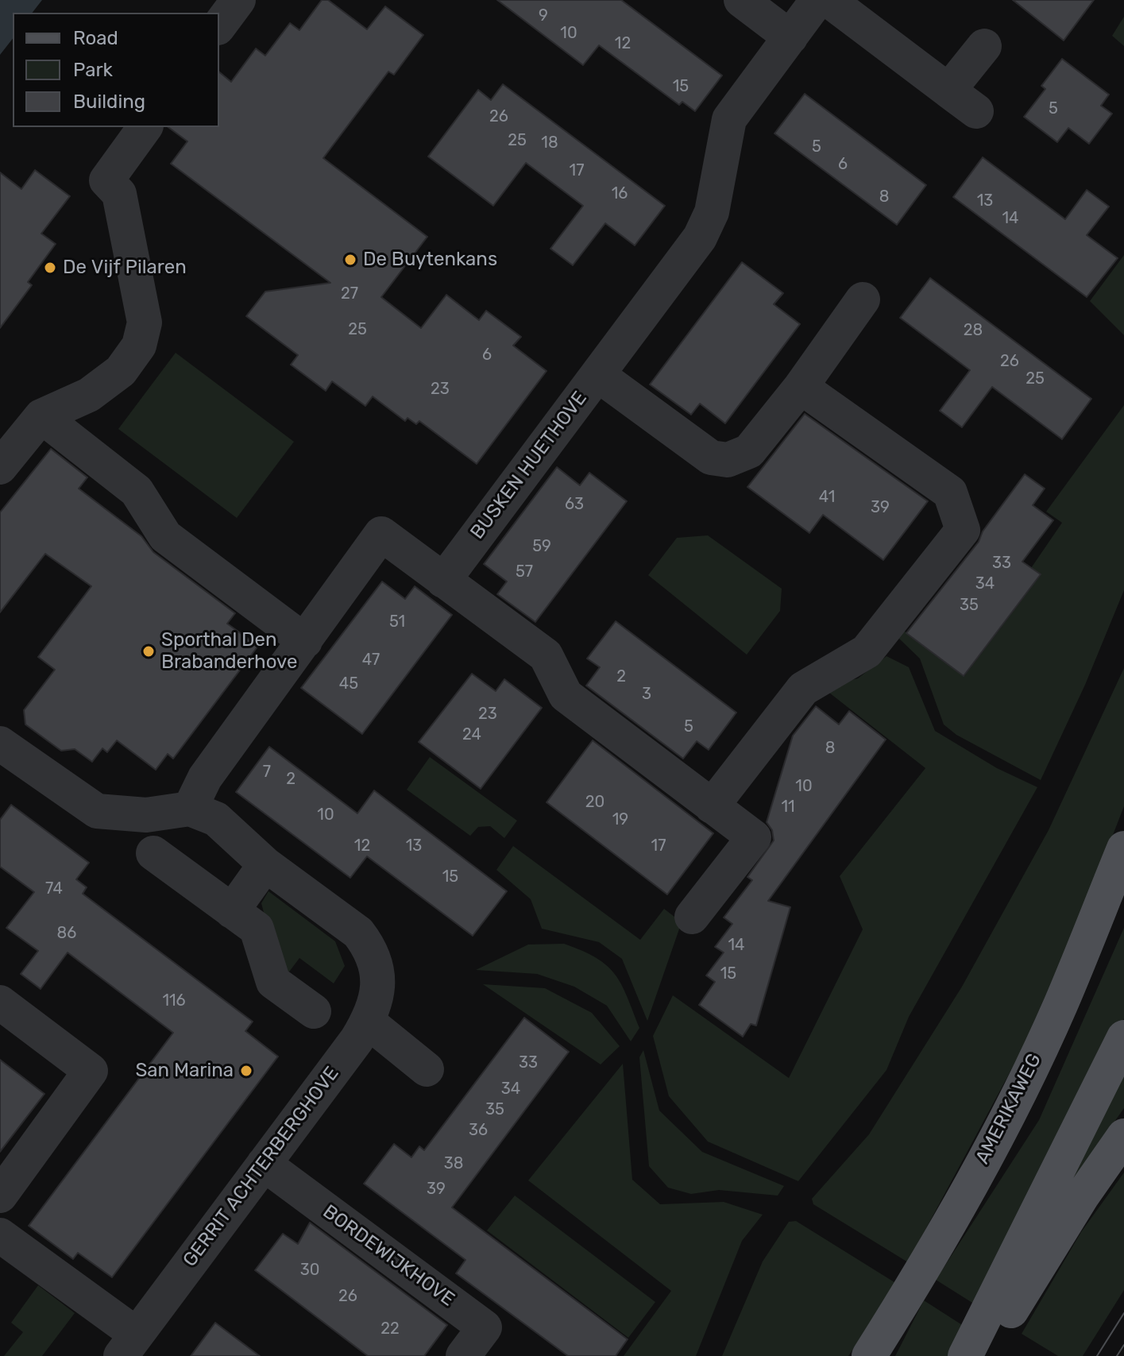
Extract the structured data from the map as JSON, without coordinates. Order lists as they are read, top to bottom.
{
  "streets": {
    "main road": ["AMERIKAWEG"],
    "street": ["BUSKEN HUETHOVE", "GERRIT ACHTERBERGHOVE", "BORDEWIJKHOVE"]
  },
  "crossings": [
    ["GERRIT ACHTERBERGHOVE", "BORDEWIJKHOVE"]
  ],
  "places": [
    "De Buytenkans",
    "De Vijf Pilaren",
    "Sporthal Den Brabanderhove",
    "San Marina"
  ],
  "house_numbers": [
    "9",
    "10",
    "12",
    "15",
    "5",
    "26",
    "25",
    "18",
    "5",
    "6",
    "17",
    "16",
    "8",
    "13",
    "14",
    "27",
    "25",
    "28",
    "6",
    "26",
    "25",
    "23",
    "41",
    "63",
    "39",
    "59",
    "33",
    "57",
    "34",
    "35",
    "51",
    "47",
    "2",
    "45",
    "3",
    "23",
    "5",
    "24",
    "8",
    "7",
    "2",
    "10",
    "20",
    "11",
    "10",
    "19",
    "12",
    "13",
    "17",
    "15",
    "74",
    "86",
    "14",
    "15",
    "116",
    "33",
    "34",
    "35",
    "36",
    "38",
    "39",
    "30",
    "26",
    "22"
  ],
  "legend": ["Road", "Park", "Building"]
}
